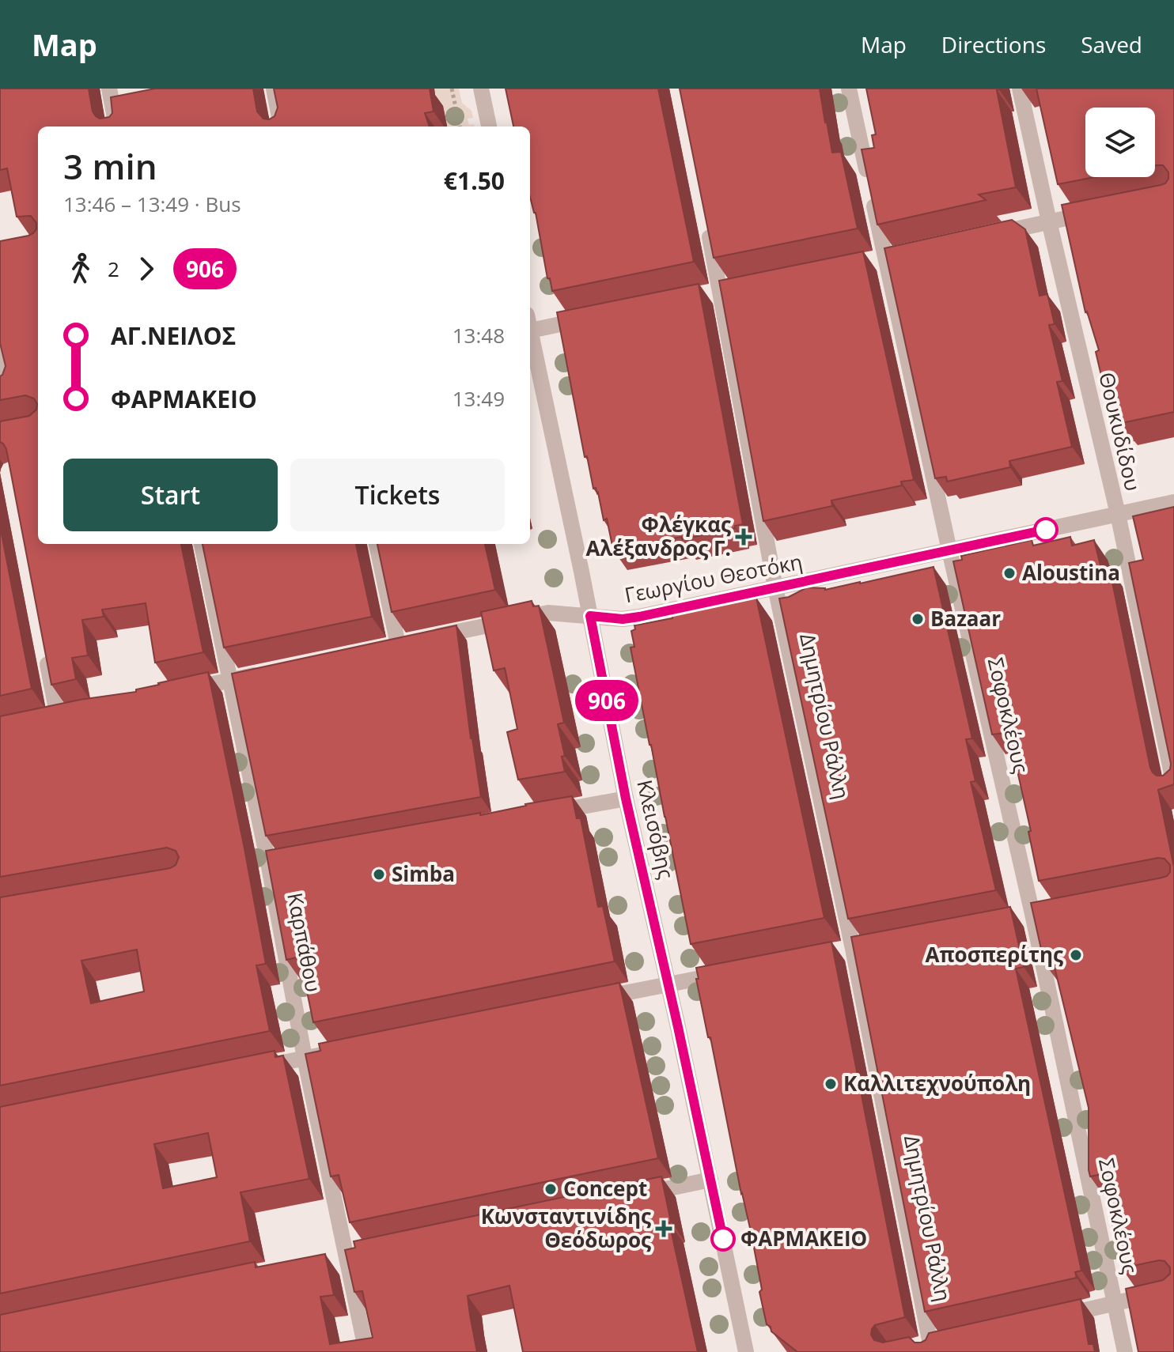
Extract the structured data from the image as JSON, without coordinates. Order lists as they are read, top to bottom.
{
  "streets": {
    "street": [
      "Θουκυδίδου",
      "Γεωργίου Θεοτόκη",
      "Σοφοκλέους",
      "Δημητρίου Ράλλη",
      "Κλεισόβης",
      "Καρπάθου"
    ]
  },
  "crossings": [
    ["Θουκυδίδου", "Γεωργίου Θεοτόκη"],
    ["Γεωργίου Θεοτόκη", "Σοφοκλέους"],
    ["Γεωργίου Θεοτόκη", "Δημητρίου Ράλλη"],
    ["Γεωργίου Θεοτόκη", "Κλεισόβης"]
  ],
  "places": {
    "health": ["Φλέγκας Αλέξανδρος Γ.", "Κωνσταντινίδης Θεόδωρος"],
    "other": [
      "Aloustina",
      "Bazaar",
      "Simba",
      "Αποσπερίτης",
      "Καλλιτεχνούπολη",
      "Concept",
      "ΦΑΡΜΑΚΕΙΟ"
    ]
  },
  "lines": ["bus line 906"],
  "page": {
    "header": "Map",
    "nav": ["Map", "Directions", "Saved"],
    "on_map": "906",
    "heading": ["3 min", "13:46 – 13:49 · Bus", "€1.50"],
    "legs": ["2", "906"],
    "list": [
      {
        "name": "ΑΓ.ΝΕΙΛΟΣ",
        "value": "13:48"
      },
      {
        "name": "ΦΑΡΜΑΚΕΙΟ",
        "value": "13:49"
      }
    ],
    "buttons": ["Start", "Tickets"]
  }
}
